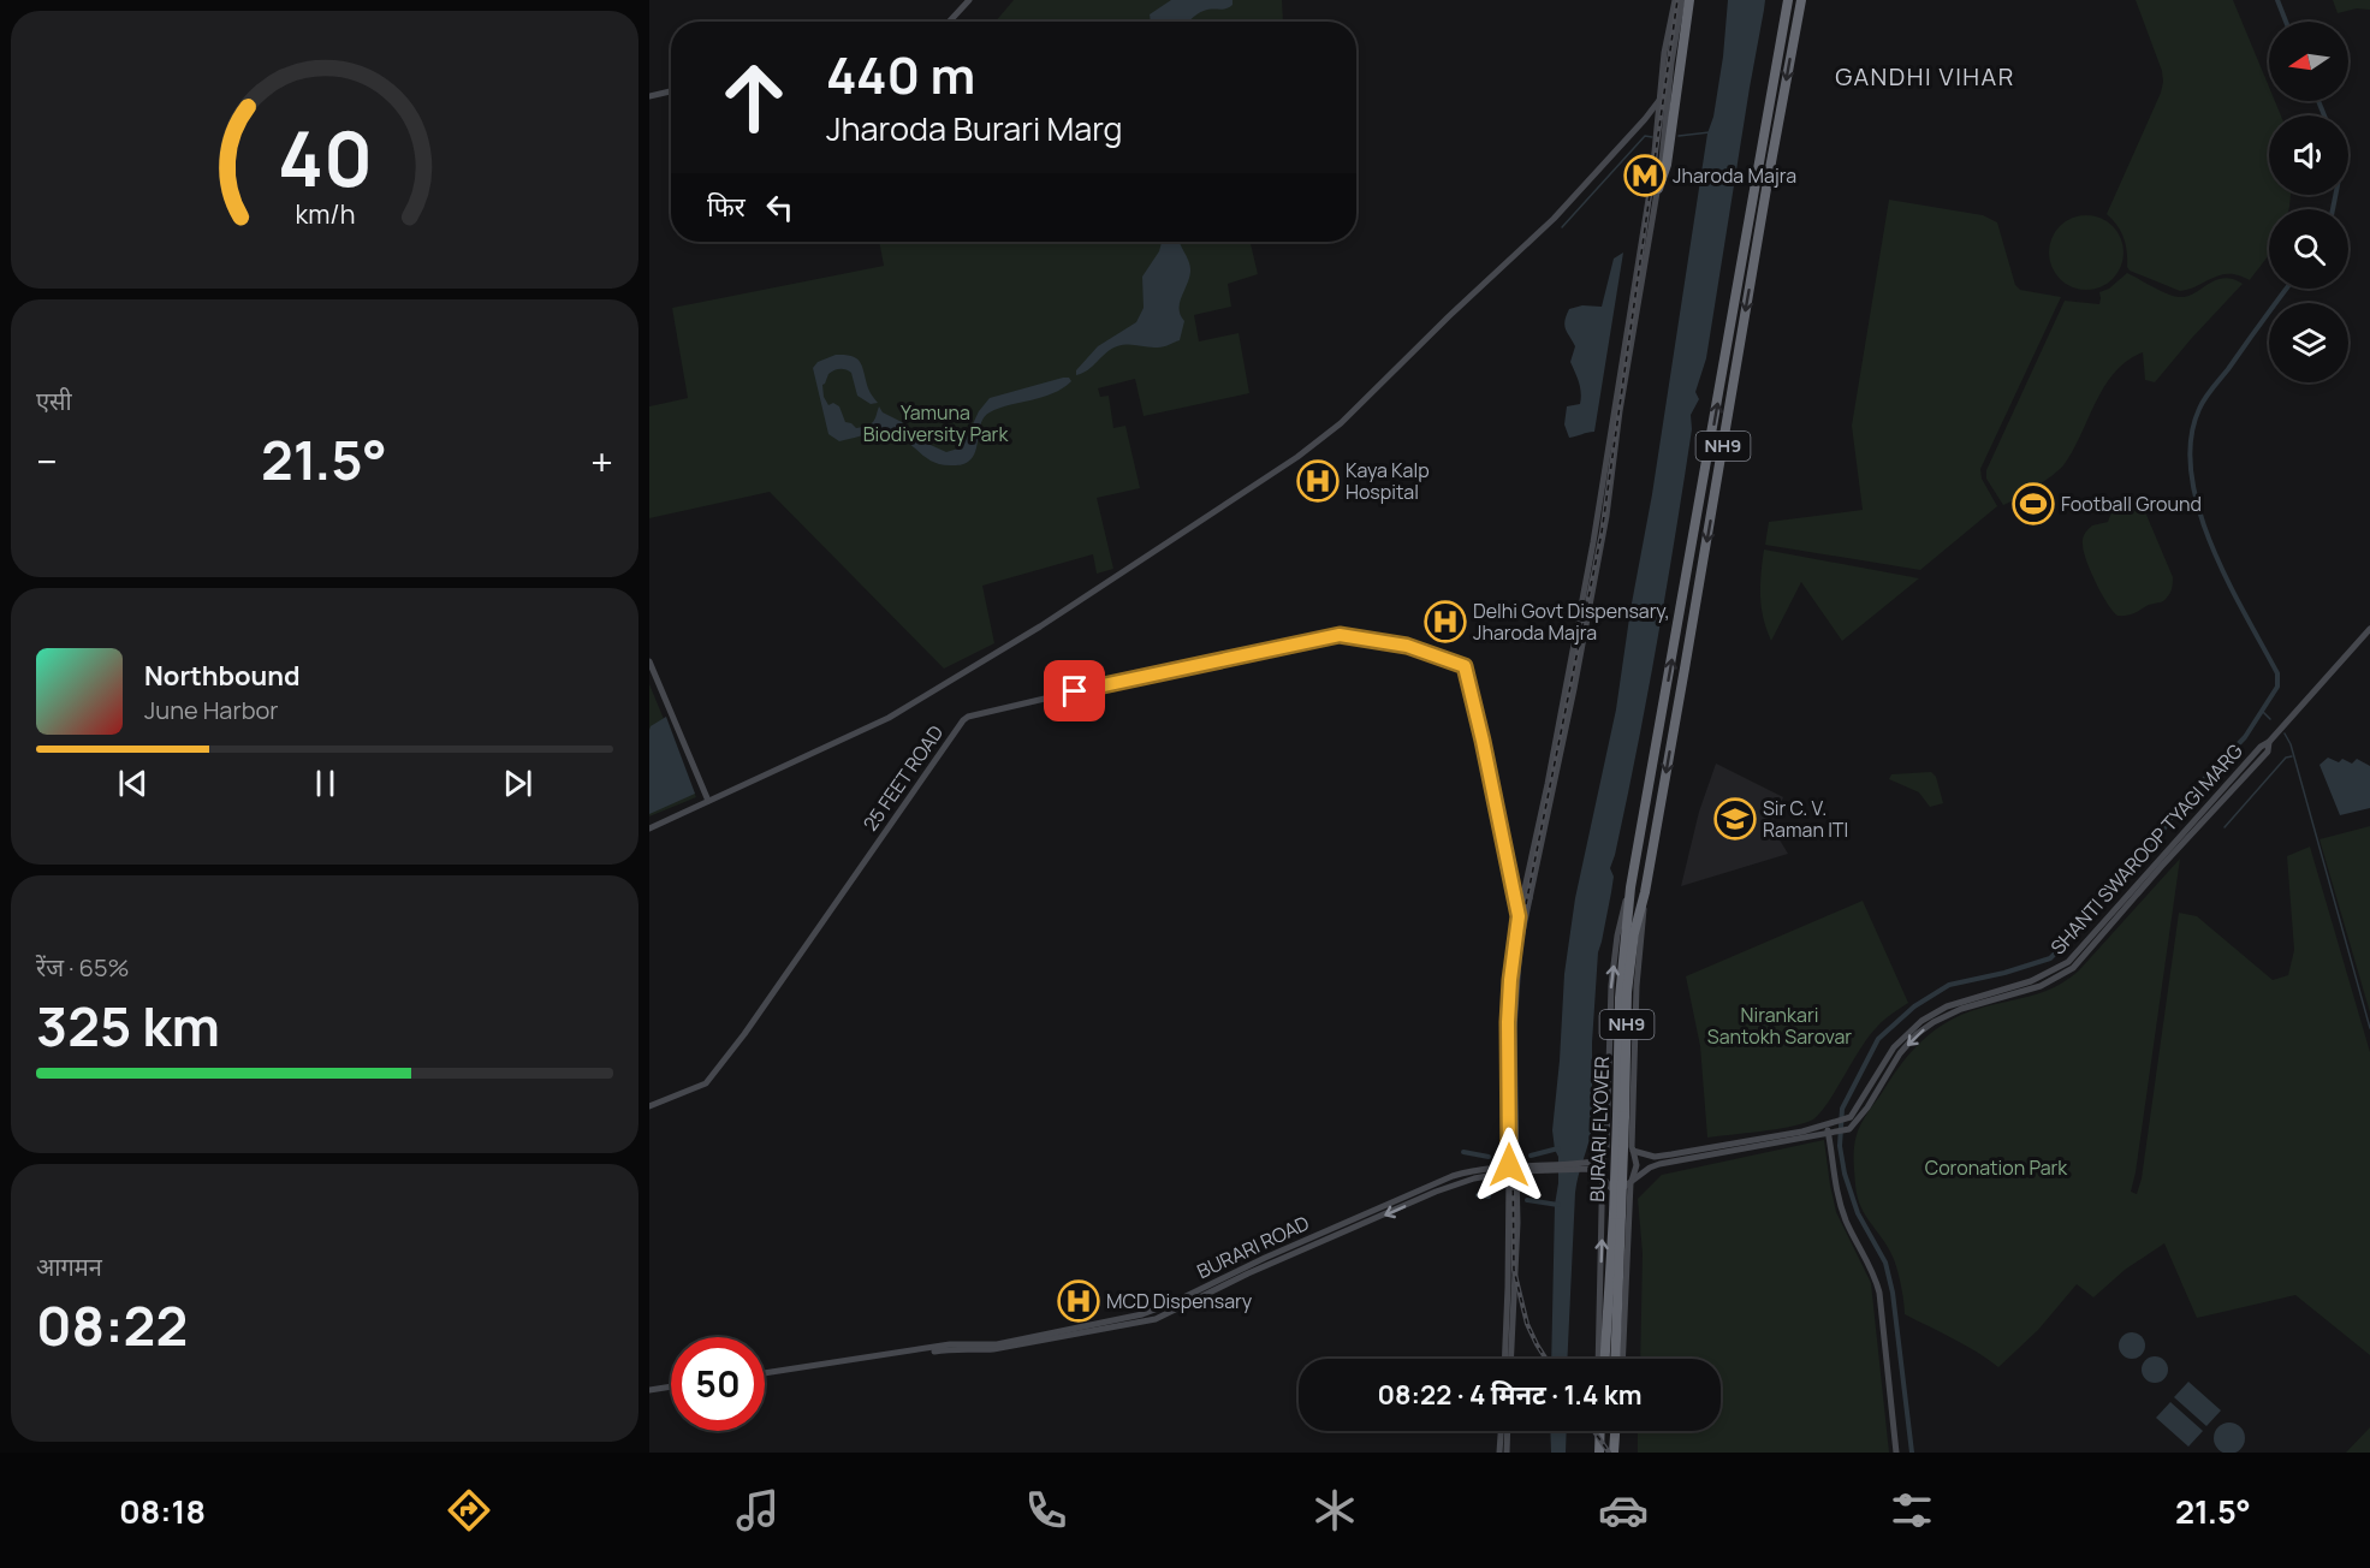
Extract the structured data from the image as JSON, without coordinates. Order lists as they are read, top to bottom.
{
  "streets": {
    "highway": ["NH9", "BURARI FLYOVER"],
    "main road": ["25 FEET ROAD", "SHANTI SWAROOP TYAGI MARG", "BURARI ROAD"]
  },
  "crossings": [
    ["NH9", "BURARI FLYOVER"]
  ],
  "districts": ["GANDHI VIHAR"],
  "parks": ["Yamuna Biodiversity Park", "Nirankari Santokh Sarovar", "Coronation Park"],
  "places": {
    "metro station": ["Jharoda Majra"],
    "hospital": ["Kaya Kalp Hospital", "Delhi Govt Dispensary, Jharoda Majra", "MCD Dispensary"],
    "sports": ["Football Ground"],
    "school or university": ["Sir C. V. Raman ITI"]
  },
  "north": "left",
  "page": {
    "turn": ["440 m", "Jharoda Burari Marg"],
    "then": "फिर",
    "tile": [
      "एसी",
      ["रेंज · 65%", "325 km"],
      ["आगमन", "08:22"]
    ],
    "heat": ["−", "21.5°", "+"],
    "song": ["Northbound", "June Harbor"],
    "limit": "50",
    "trip": "08:22 · 4 मिनट · 1.4 km",
    "tabs": ["08:18", "21.5°"],
    "gauge": ["40", "km/h"]
  }
}
